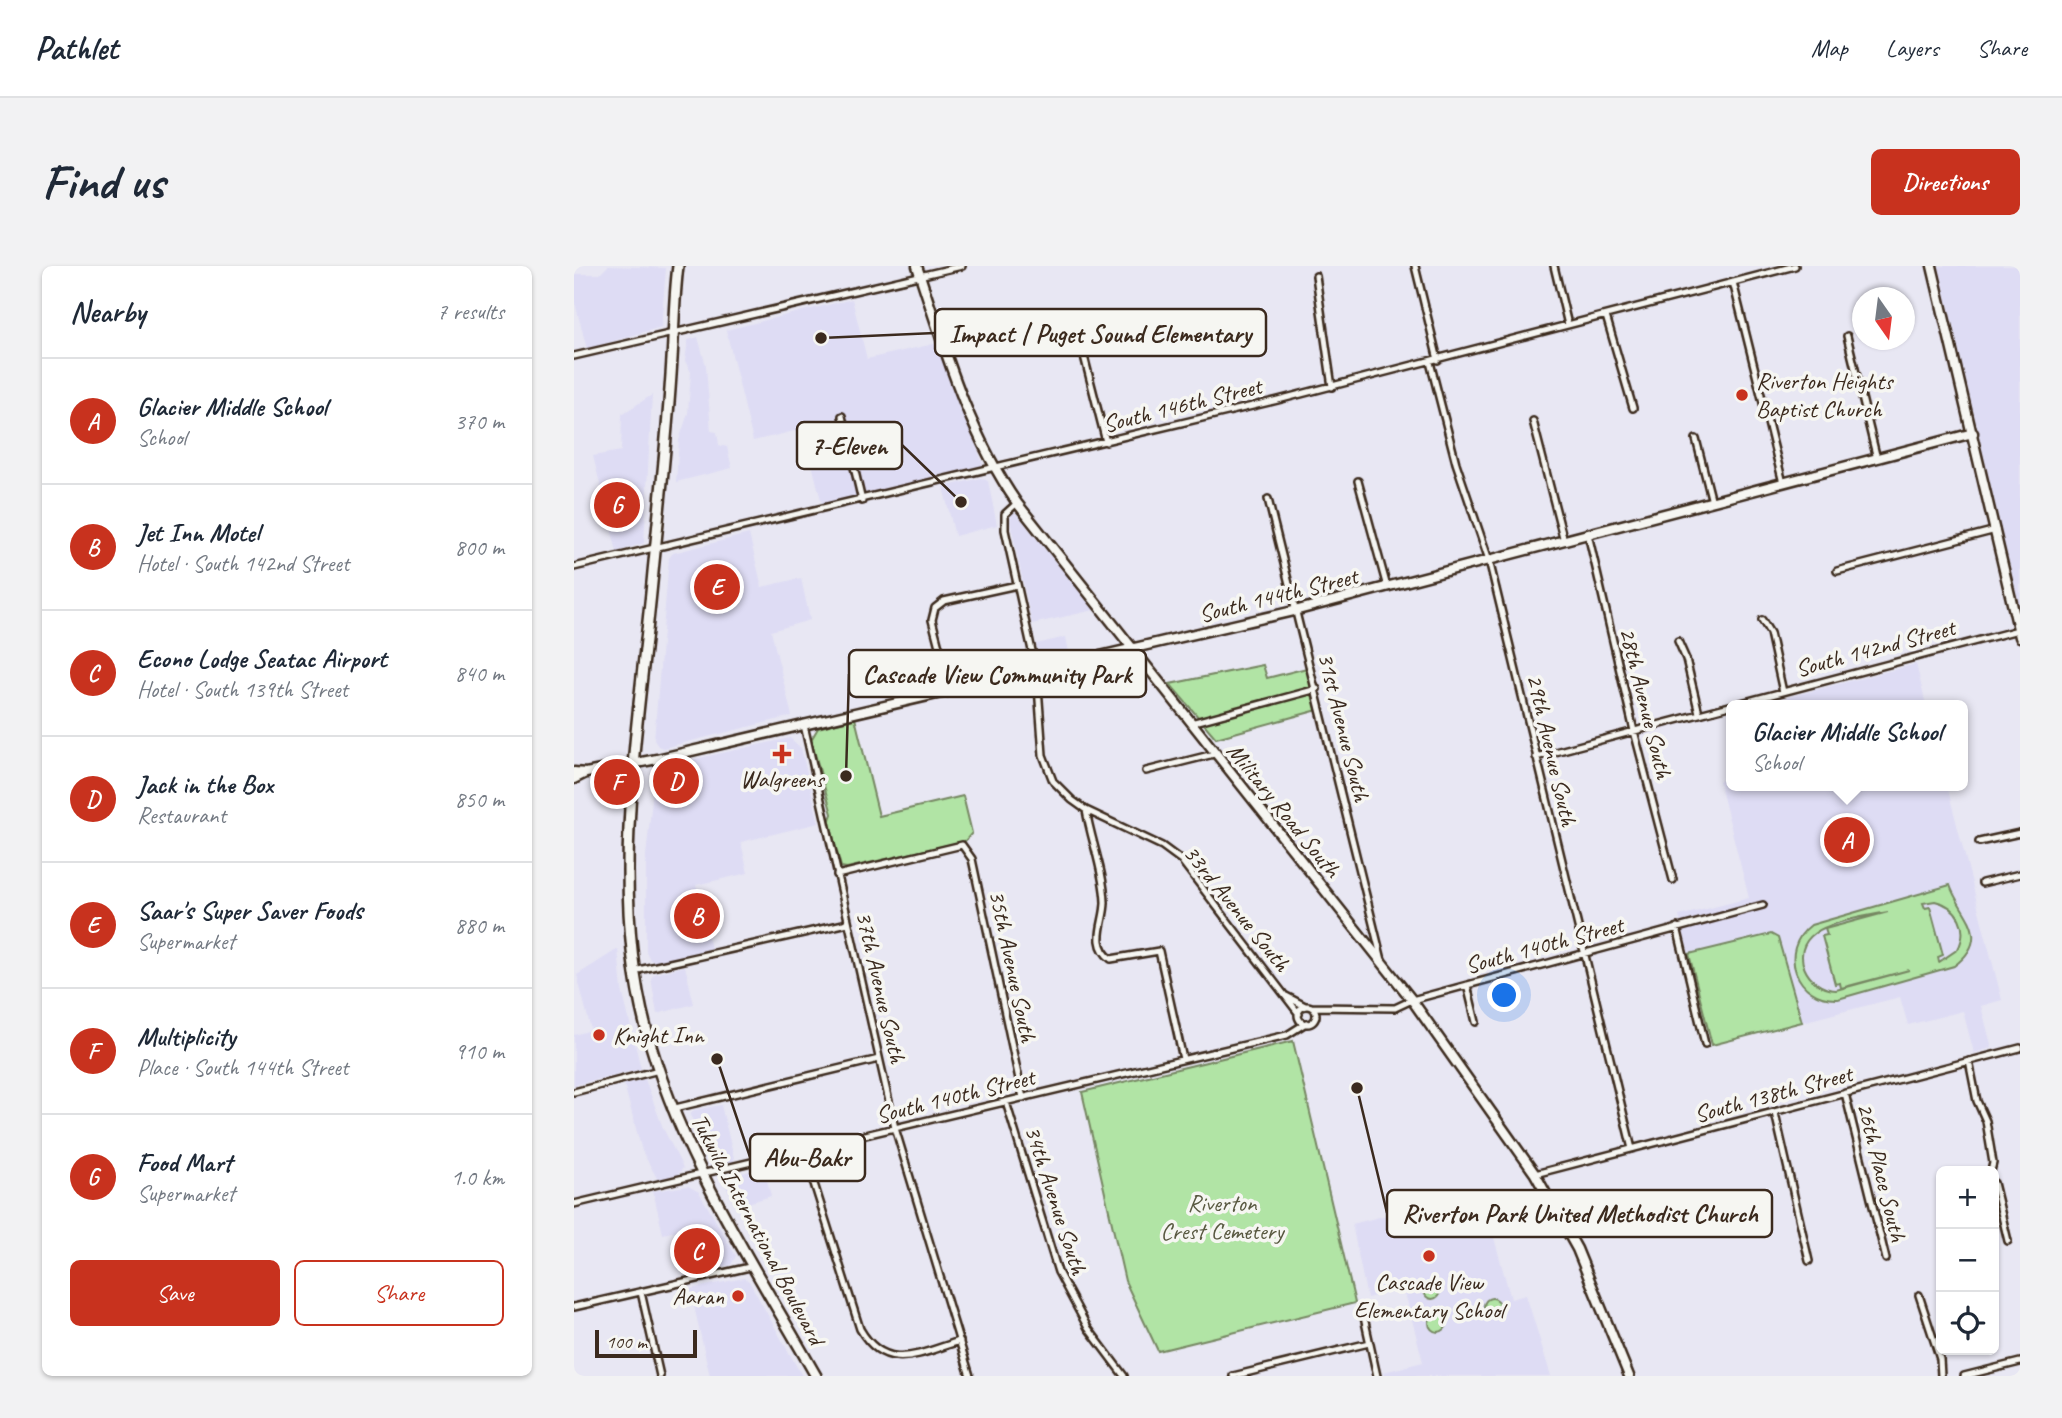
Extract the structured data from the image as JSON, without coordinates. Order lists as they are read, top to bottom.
{
  "streets": {
    "main road": ["Tukwila International Boulevard"],
    "street": [
      "South 146th Street",
      "South 144th Street",
      "South 142nd Street",
      "28th Avenue South",
      "31st Avenue South",
      "29th Avenue South",
      "Military Road South",
      "33rd Avenue South",
      "South 140th Street",
      "35th Avenue South",
      "37th Avenue South",
      "South 138th Street",
      "26th Place South",
      "34th Avenue South"
    ]
  },
  "crossings": [
    ["South 146th Street", "29th Avenue South"],
    ["South 146th Street", "Military Road South"],
    ["South 146th Street", "Tukwila International Boulevard"],
    ["South 144th Street", "28th Avenue South"],
    ["South 144th Street", "31st Avenue South"],
    ["South 144th Street", "29th Avenue South"],
    ["South 144th Street", "Military Road South"],
    ["South 144th Street", "37th Avenue South"],
    ["South 144th Street", "Tukwila International Boulevard"],
    ["South 142nd Street", "28th Avenue South"],
    ["South 142nd Street", "29th Avenue South"],
    ["31st Avenue South", "Military Road South"],
    ["29th Avenue South", "South 140th Street"],
    ["29th Avenue South", "South 138th Street"],
    ["Military Road South", "South 140th Street"],
    ["Military Road South", "South 138th Street"],
    ["33rd Avenue South", "South 140th Street"],
    ["South 140th Street", "35th Avenue South"],
    ["South 140th Street", "37th Avenue South"],
    ["South 140th Street", "34th Avenue South"],
    ["South 140th Street", "Tukwila International Boulevard"],
    ["35th Avenue South", "37th Avenue South"],
    ["South 138th Street", "26th Place South"]
  ],
  "parks": ["Riverton Crest Cemetery"],
  "places": {
    "other": [
      "Impact | Puget Sound Elementary",
      "Riverton Heights Baptist Church",
      "7-Eleven",
      "Cascade View Community Park",
      "Knight Inn",
      "Abu-Bakr",
      "Riverton Park United Methodist Church",
      "Cascade View Elementary School",
      "Aaran"
    ],
    "health": ["Walgreens"]
  },
  "scale_bar": "100 m",
  "north": "bottom",
  "page": {
    "header": "Pathlet",
    "nav": ["Map", "Layers", "Share"],
    "buttons": [
      "Directions",
      ["Save", "Share"]
    ],
    "title": "Find us",
    "heading": ["Nearby", "7 results"],
    "list": [
      {
        "mark": "A",
        "name": "Glacier Middle School",
        "note": "School",
        "value": "370 m"
      },
      {
        "mark": "B",
        "name": "Jet Inn Motel",
        "note": "Hotel · South 142nd Street",
        "value": "800 m"
      },
      {
        "mark": "C",
        "name": "Econo Lodge Seatac Airport",
        "note": "Hotel · South 139th Street",
        "value": "840 m"
      },
      {
        "mark": "D",
        "name": "Jack in the Box",
        "note": "Restaurant",
        "value": "850 m"
      },
      {
        "mark": "E",
        "name": "Saar's Super Saver Foods",
        "note": "Supermarket",
        "value": "880 m"
      },
      {
        "mark": "F",
        "name": "Multiplicity",
        "note": "Place · South 144th Street",
        "value": "910 m"
      },
      {
        "mark": "G",
        "name": "Food Mart",
        "note": "Supermarket",
        "value": "1.0 km"
      }
    ],
    "pins": [
      "G",
      "E",
      "D",
      "F",
      "A",
      "B",
      "C"
    ],
    "popup": ["Glacier Middle School", "School"],
    "map_buttons": ["+", "−"],
    "scale": "100 m"
  }
}
